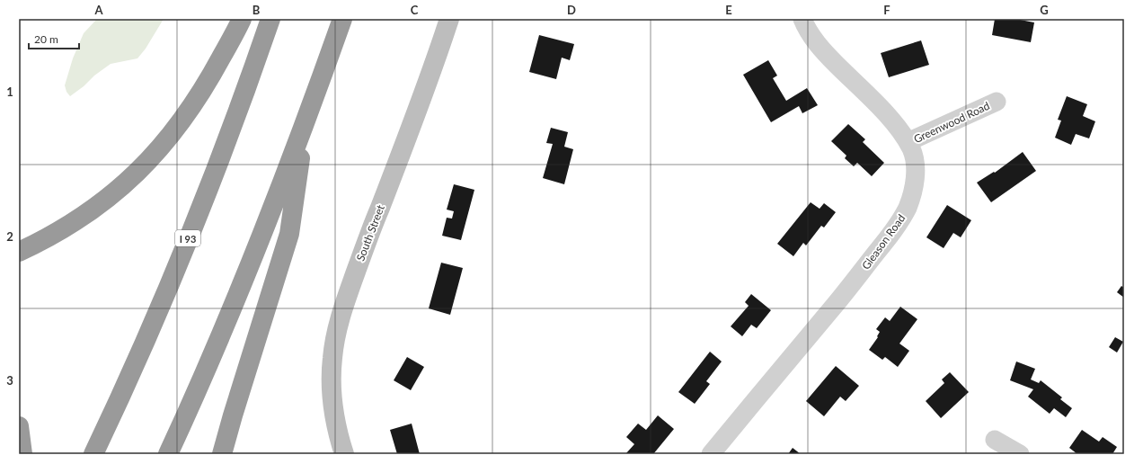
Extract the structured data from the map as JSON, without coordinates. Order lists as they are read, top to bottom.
{
  "streets": {
    "highway": ["I 93"],
    "street": ["Greenwood Road", "South Street", "Gleason Road"]
  },
  "crossings": [
    ["Greenwood Road", "Gleason Road"]
  ],
  "scale_bar": "20 m",
  "grid": {
    "columns": [
      "A",
      "B",
      "C",
      "D",
      "E",
      "F",
      "G"
    ],
    "rows": ["1", "2", "3"]
  }
}
